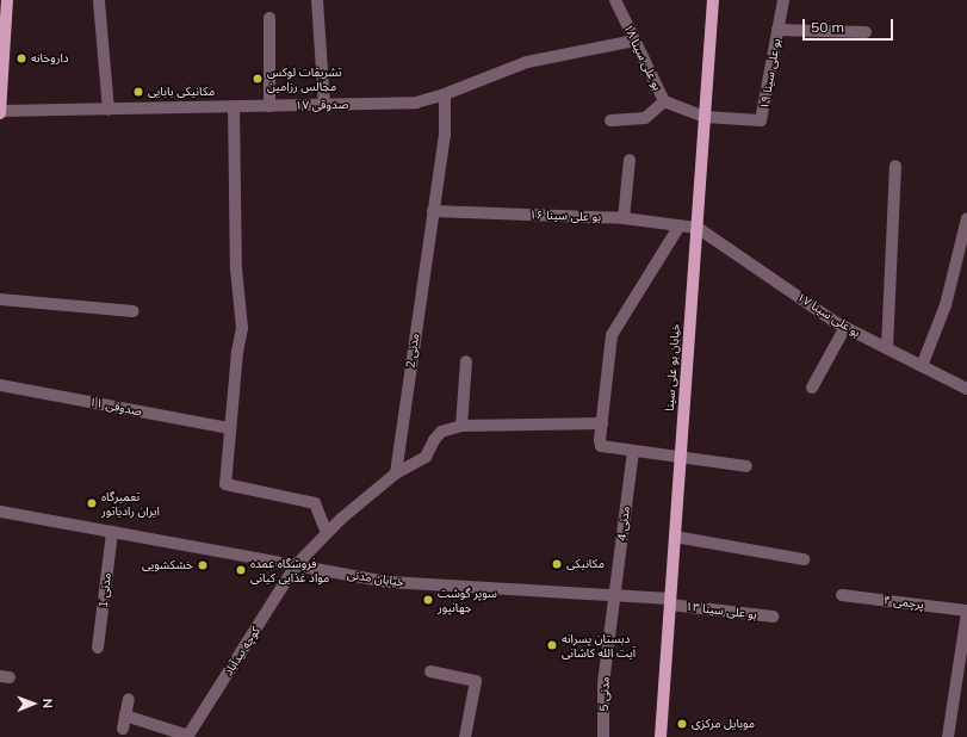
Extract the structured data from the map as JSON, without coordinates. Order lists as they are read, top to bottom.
{
  "streets": {
    "main road": ["خیابان بو علی سینا"],
    "street": [
      "بو علی سینا ۱۸",
      "بو علی سینا ۱۹",
      "صدوقی ۱۷",
      "بو علی سینا ۱۶",
      "بو علی سینا ۱۷",
      "مدنی 2",
      "صدوقی ۱۱",
      "مدنی 4",
      "خیابان مدنی",
      "مدنی 1",
      "پرچمی ۴",
      "بو علی سینا ۱۳",
      "کوچه بیدآباد",
      "مدنی 5"
    ]
  },
  "crossings": [
    ["بو علی سینا ۱۸", "بو علی سینا ۱۹"],
    ["بو علی سینا ۱۸", "صدوقی ۱۷"],
    ["بو علی سینا ۱۸", "خیابان بو علی سینا"],
    ["بو علی سینا ۱۹", "خیابان بو علی سینا"],
    ["صدوقی ۱۷", "مدنی 2"],
    ["بو علی سینا ۱۶", "بو علی سینا ۱۷"],
    ["بو علی سینا ۱۶", "مدنی 2"],
    ["بو علی سینا ۱۶", "خیابان بو علی سینا"],
    ["بو علی سینا ۱۷", "خیابان بو علی سینا"],
    ["خیابان بو علی سینا", "خیابان مدنی"],
    ["خیابان بو علی سینا", "بو علی سینا ۱۳"],
    ["مدنی 4", "خیابان مدنی"],
    ["مدنی 4", "مدنی 5"],
    ["خیابان مدنی", "مدنی 1"],
    ["خیابان مدنی", "بو علی سینا ۱۳"],
    ["خیابان مدنی", "کوچه بیدآباد"],
    ["خیابان مدنی", "مدنی 5"]
  ],
  "places": [
    "داروخانه",
    "تشریفات لوکس مجالس رزامین",
    "مکانیکی بابایی",
    "تعمیرگاه ایران رادیاتور",
    "مکانیکی",
    "خشکشویی",
    "فروشگاه عمده مواد غذایی کیانی",
    "سوپر گوشت جهانپور",
    "دبستان پسرانه آیت الله کاشانی",
    "موبایل مرکزی"
  ],
  "scale_bar": "50 m",
  "north": "right"
}
